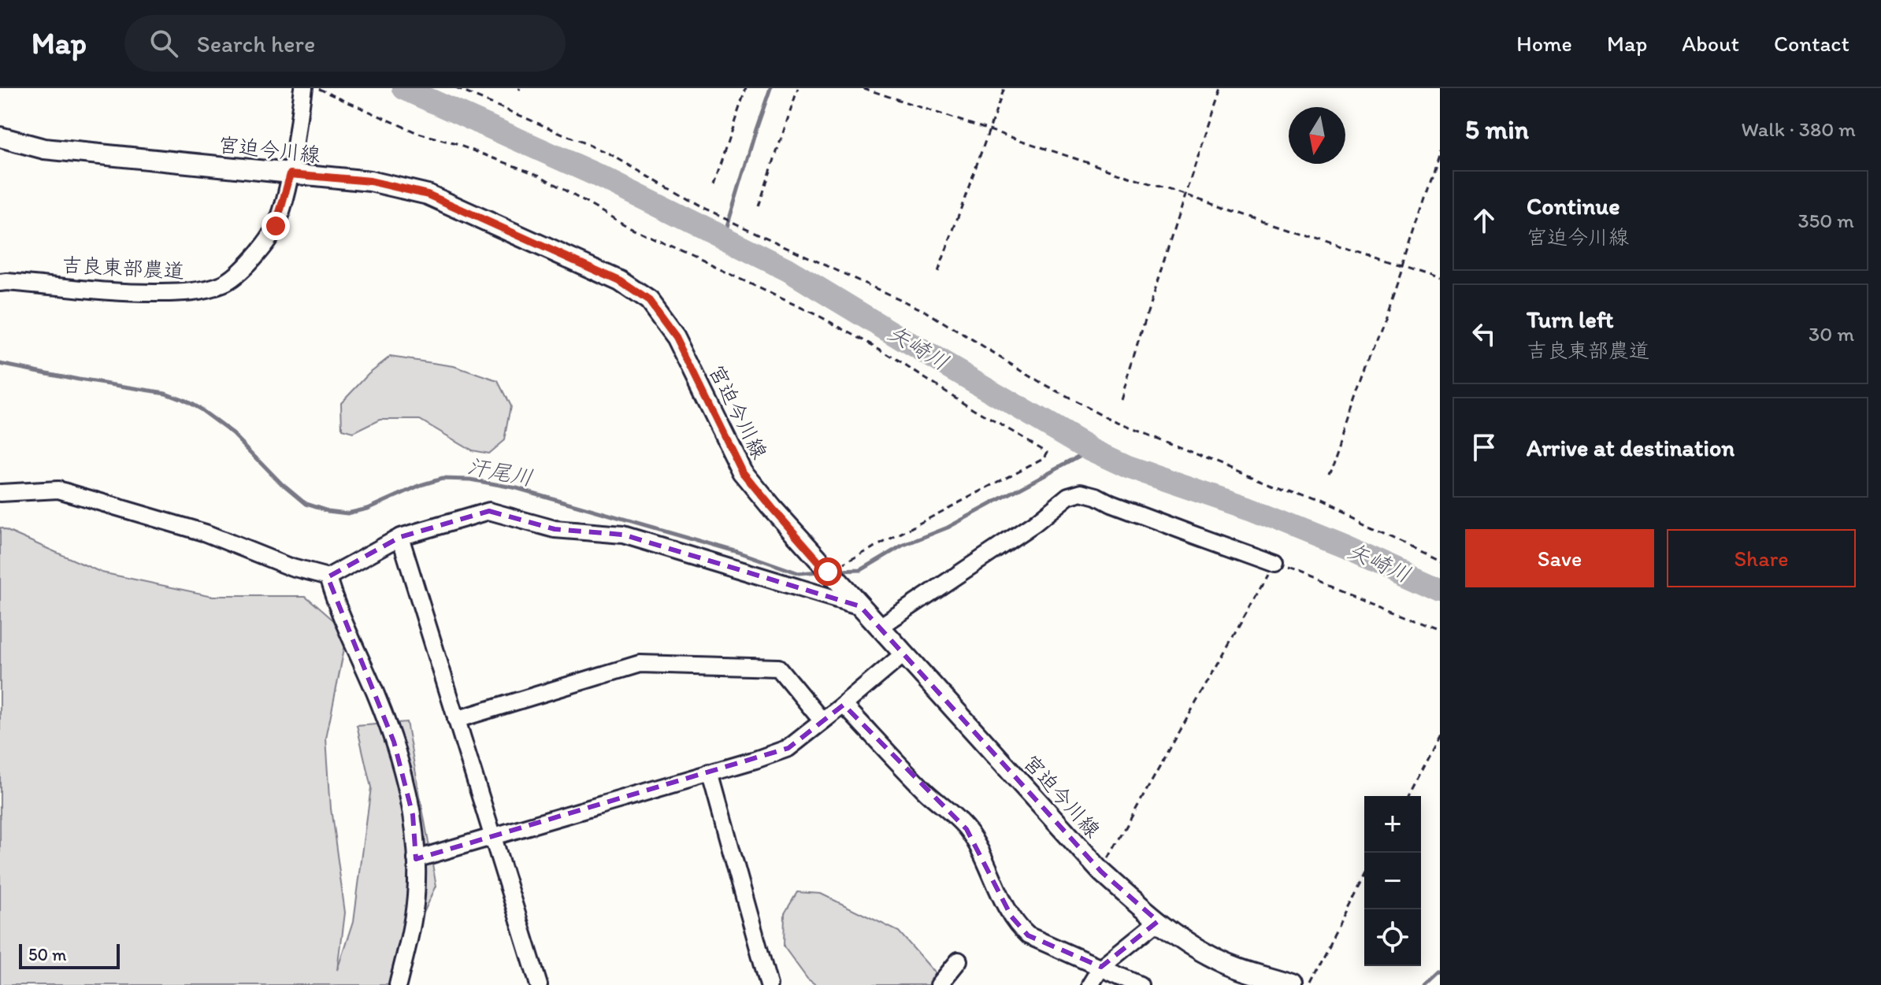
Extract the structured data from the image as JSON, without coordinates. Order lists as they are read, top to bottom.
{
  "streets": {
    "main road": ["宮迫今川線"],
    "street": ["吉良東部農道"]
  },
  "crossings": [
    ["宮迫今川線", "吉良東部農道"]
  ],
  "water": ["矢崎川", "汗尾川"],
  "scale_bar": "50 m",
  "north": "bottom",
  "page": {
    "header": "Map",
    "search": "Search here",
    "nav": [
      "Home",
      "Map",
      "About",
      "Contact"
    ],
    "heading": ["5 min", "Walk · 380 m"],
    "list": [
      ["Continue", "宮迫今川線", "350 m"],
      ["Turn left", "吉良東部農道", "30 m"],
      "Arrive at destination"
    ],
    "buttons": ["Save", "Share"],
    "map_buttons": ["+", "−"],
    "scale": "50 m"
  }
}
